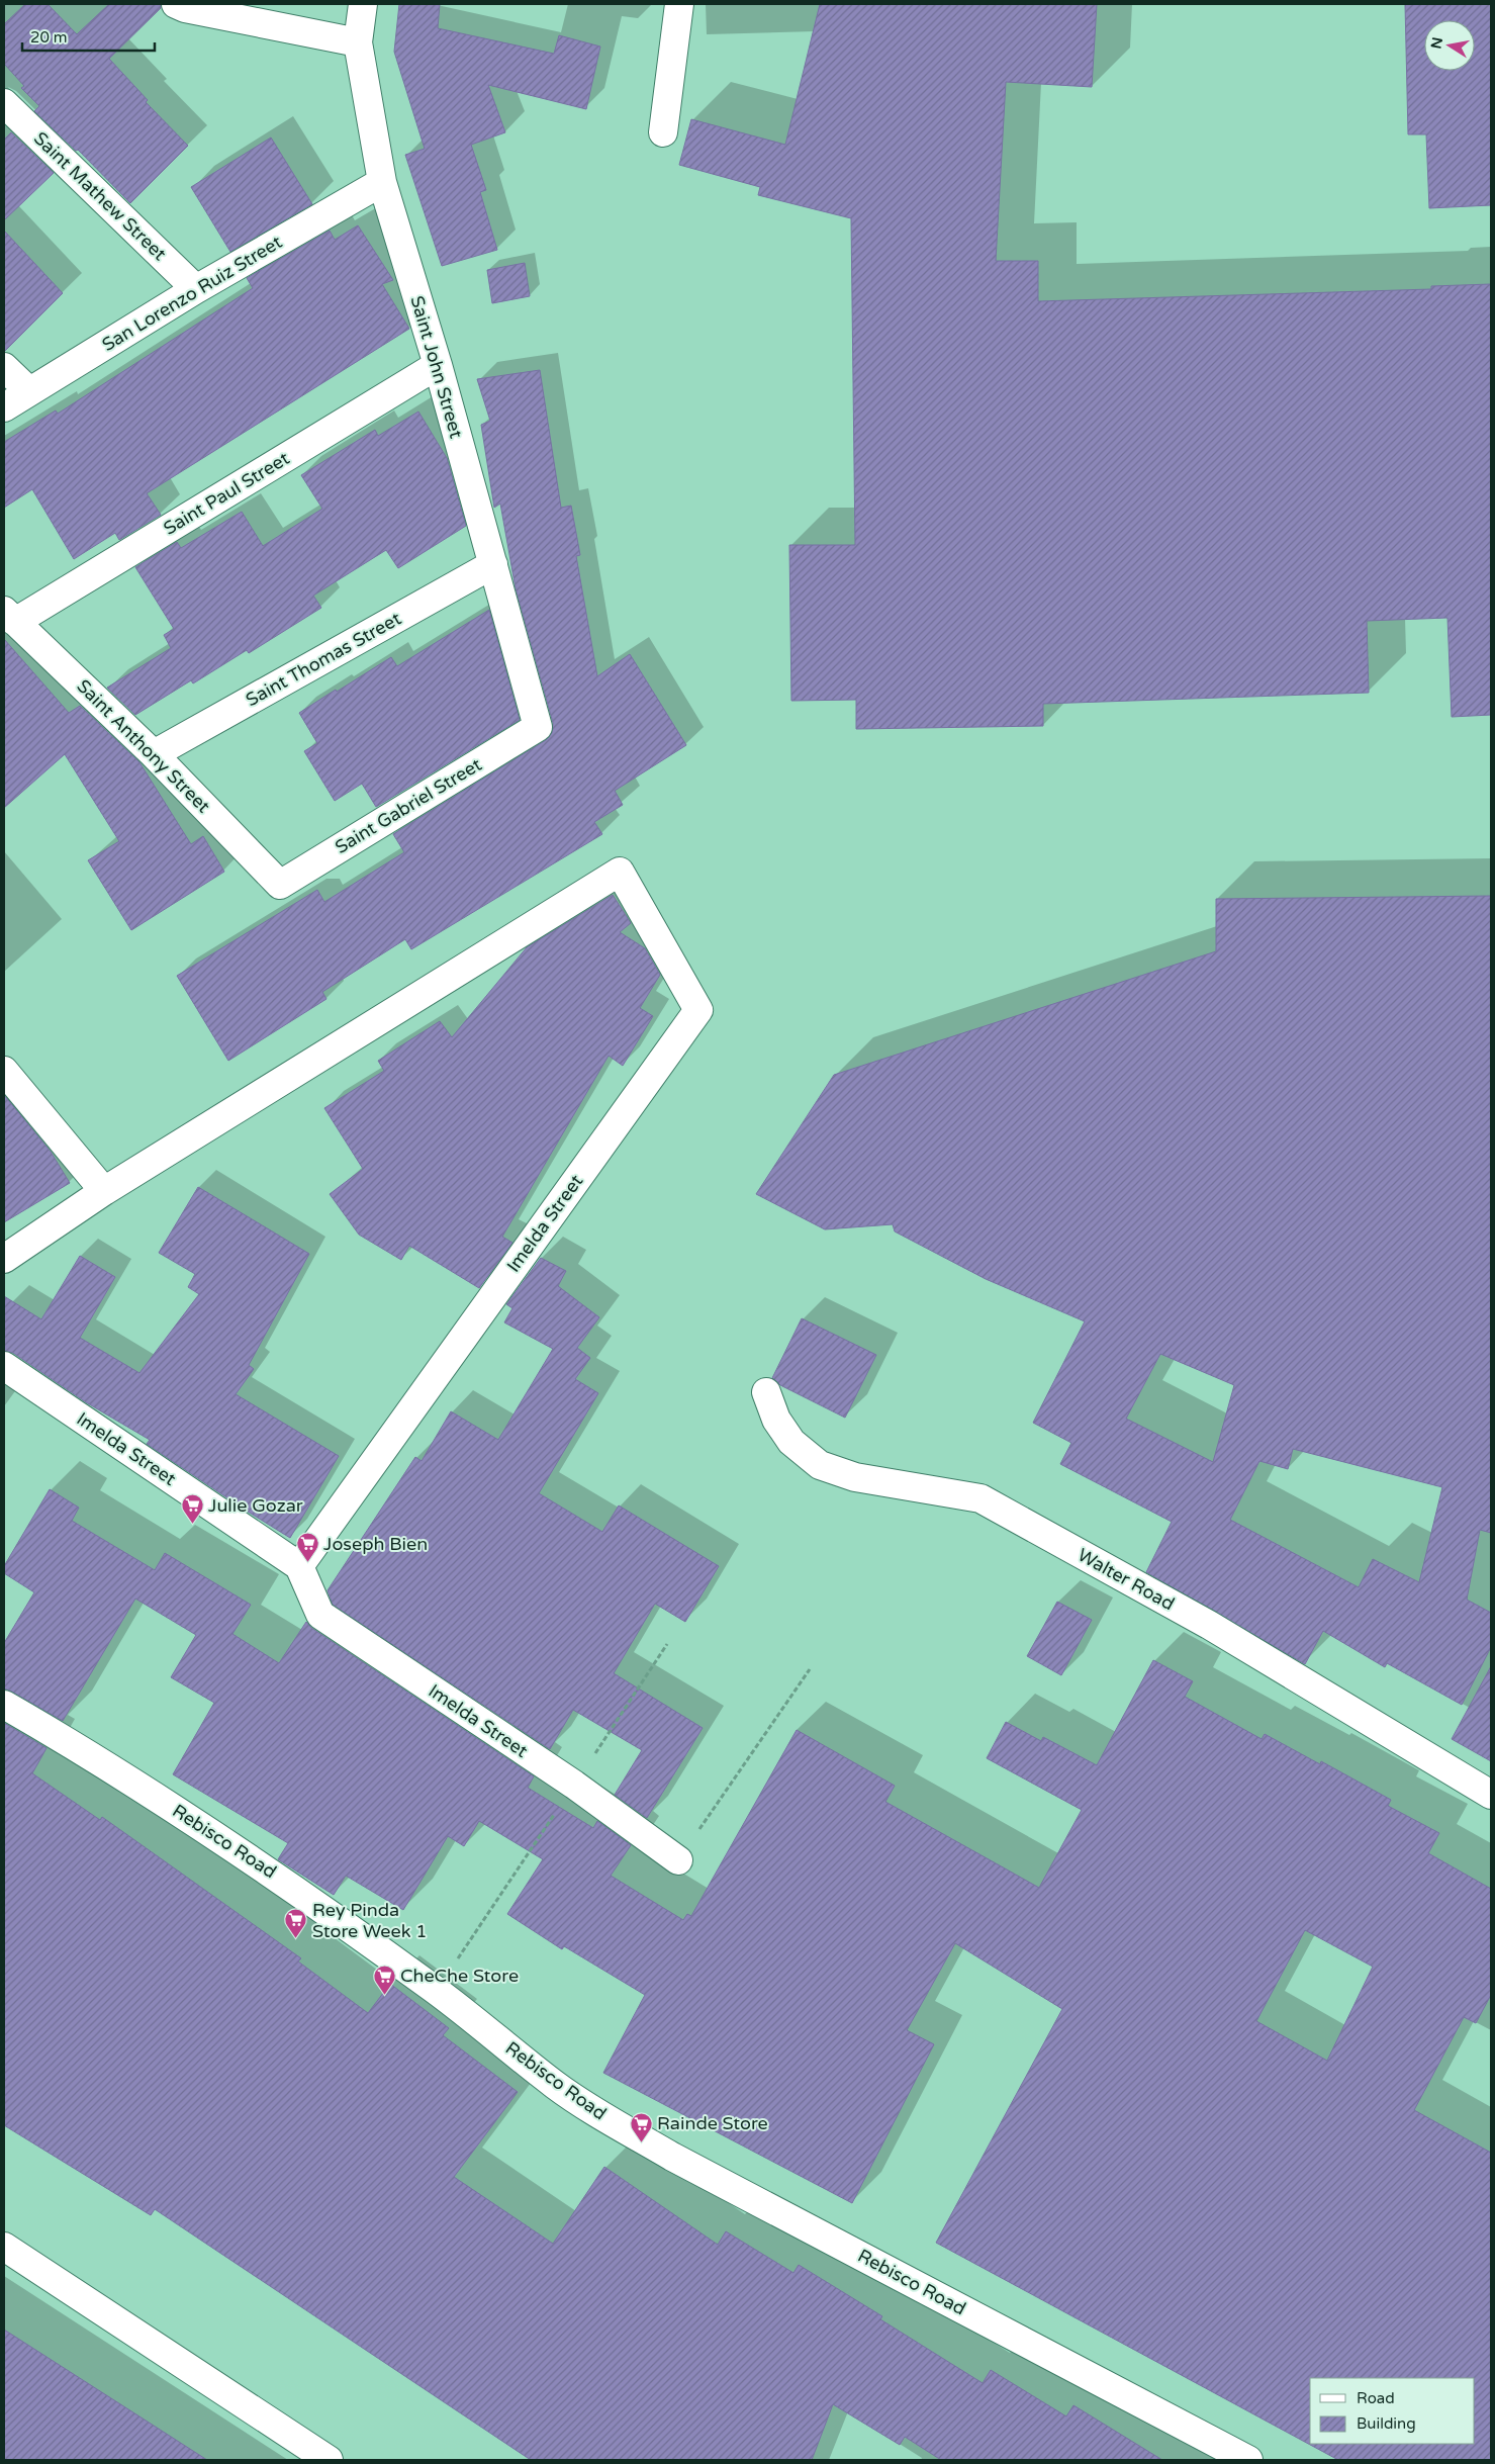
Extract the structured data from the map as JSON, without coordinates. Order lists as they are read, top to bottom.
{
  "streets": {
    "street": [
      "Saint Mathew Street",
      "San Lorenzo Ruiz Street",
      "Saint John Street",
      "Saint Paul Street",
      "Saint Thomas Street",
      "Saint Anthony Street",
      "Saint Gabriel Street",
      "Imelda Street",
      "Walter Road",
      "Rebisco Road"
    ]
  },
  "crossings": [
    ["Saint Mathew Street", "San Lorenzo Ruiz Street"],
    ["San Lorenzo Ruiz Street", "Saint John Street"],
    ["Saint John Street", "Saint Paul Street"],
    ["Saint John Street", "Saint Thomas Street"],
    ["Saint John Street", "Saint Gabriel Street"],
    ["Saint Paul Street", "Saint Anthony Street"],
    ["Saint Thomas Street", "Saint Anthony Street"],
    ["Saint Anthony Street", "Saint Gabriel Street"]
  ],
  "places": {
    "supermarket": [
      "Julie Gozar",
      "Joseph Bien",
      "Rey Pinda Store Week 1",
      "CheChe Store",
      "Rainde Store"
    ]
  },
  "legend": ["Road", "Building"],
  "scale_bar": "20 m",
  "north": "left"
}
